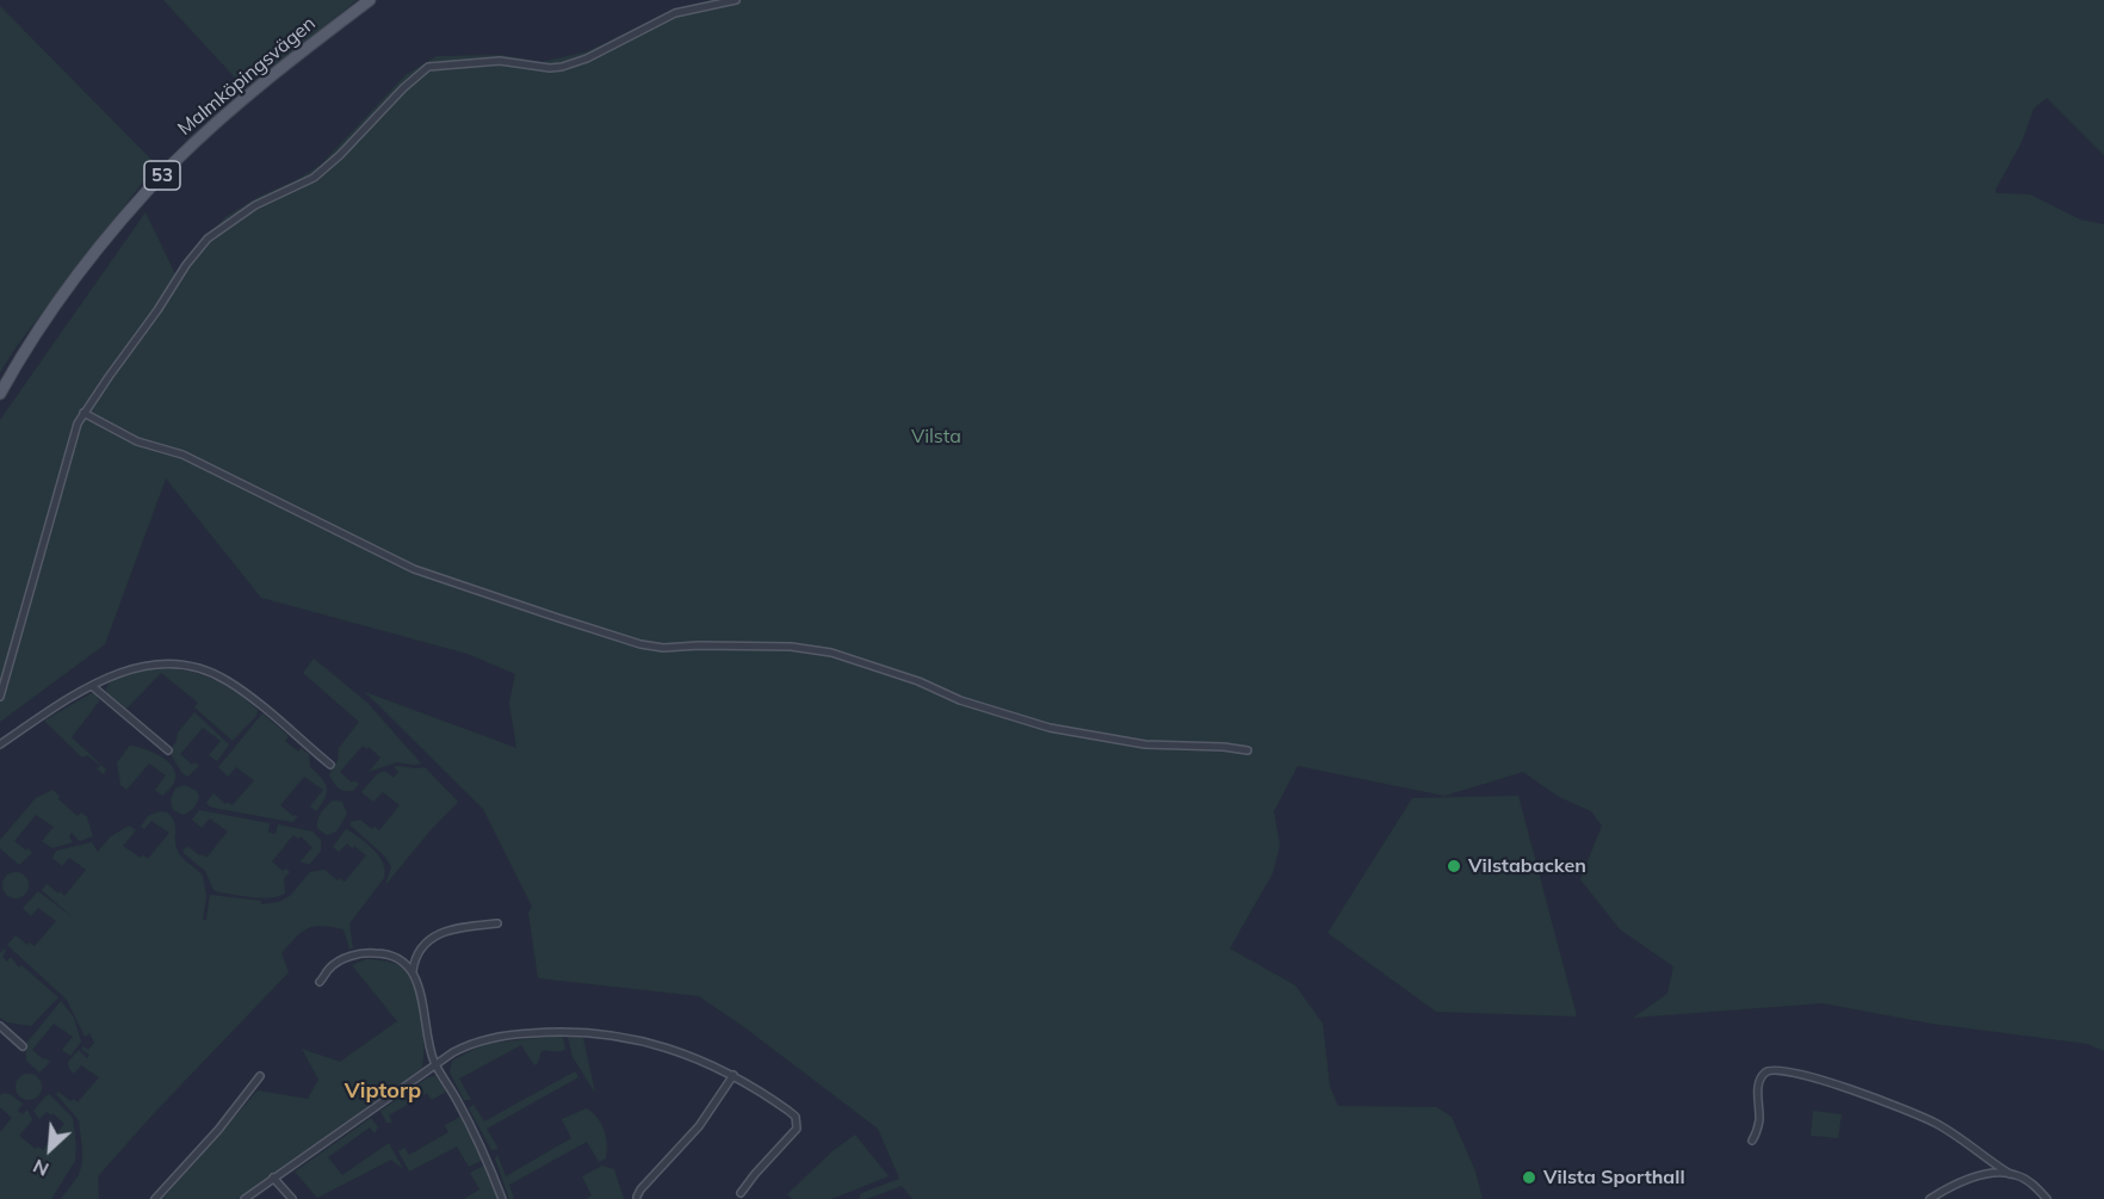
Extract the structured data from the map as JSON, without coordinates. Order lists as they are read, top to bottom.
{
  "streets": {
    "main road": ["Malmköpingsvägen", "53"]
  },
  "districts": ["Viptorp"],
  "parks": ["Vilsta"],
  "places": ["Vilstabacken", "Vilsta Sporthall"],
  "north": "bottom left"
}
